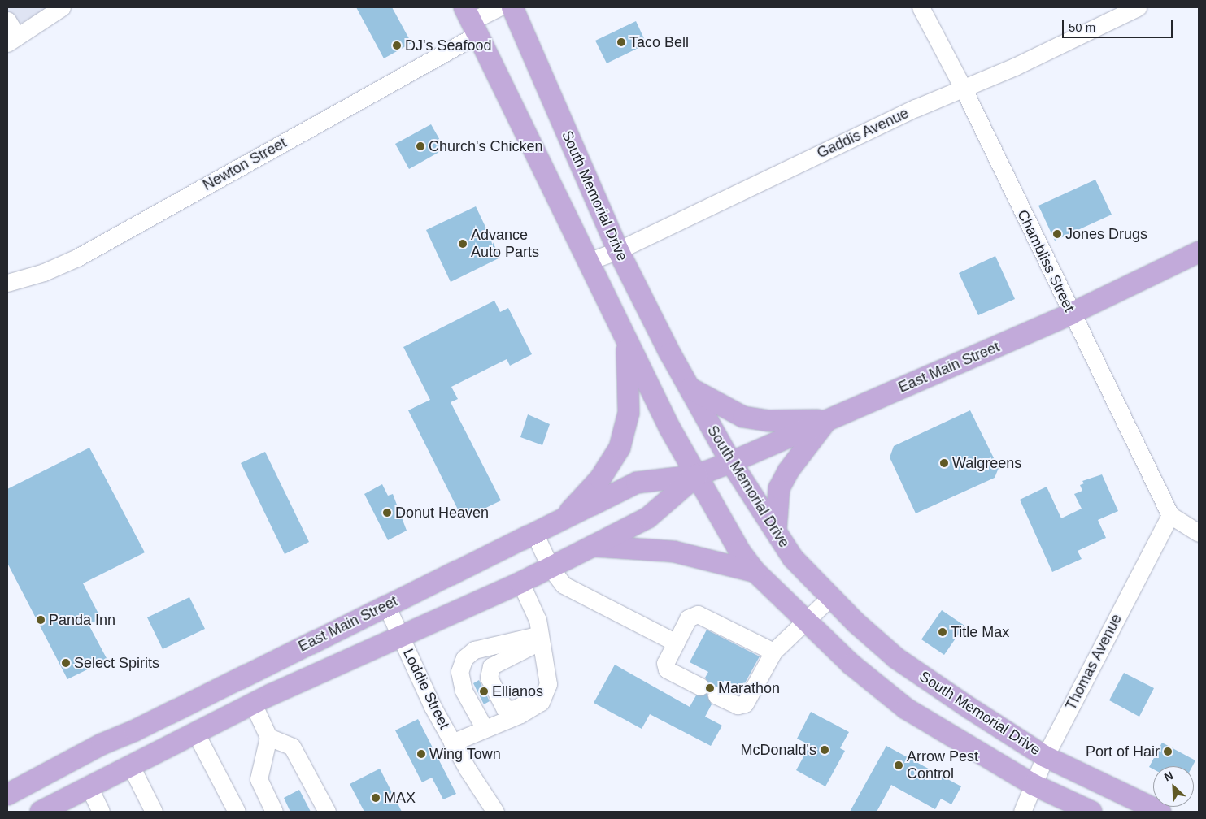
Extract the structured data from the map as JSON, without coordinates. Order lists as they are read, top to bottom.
{
  "streets": {
    "main road": ["South Memorial Drive", "East Main Street"],
    "street": [
      "Gaddis Avenue",
      "Newton Street",
      "Chambliss Street",
      "Thomas Avenue",
      "Loddie Street"
    ]
  },
  "crossings": [
    ["Gaddis Avenue", "South Memorial Drive"],
    ["Gaddis Avenue", "Chambliss Street"],
    ["South Memorial Drive", "East Main Street"],
    ["South Memorial Drive", "Thomas Avenue"],
    ["Chambliss Street", "East Main Street"],
    ["Chambliss Street", "Thomas Avenue"],
    ["East Main Street", "Loddie Street"]
  ],
  "places": [
    "Taco Bell",
    "DJ's Seafood",
    "Church's Chicken",
    "Jones Drugs",
    "Advance Auto Parts",
    "Walgreens",
    "Donut Heaven",
    "Panda Inn",
    "Title Max",
    "Select Spirits",
    "Marathon",
    "Ellianos",
    "McDonald's",
    "Port of Hair",
    "Wing Town",
    "Arrow Pest Control",
    "MAX"
  ],
  "scale_bar": "50 m",
  "north": "top left"
}
